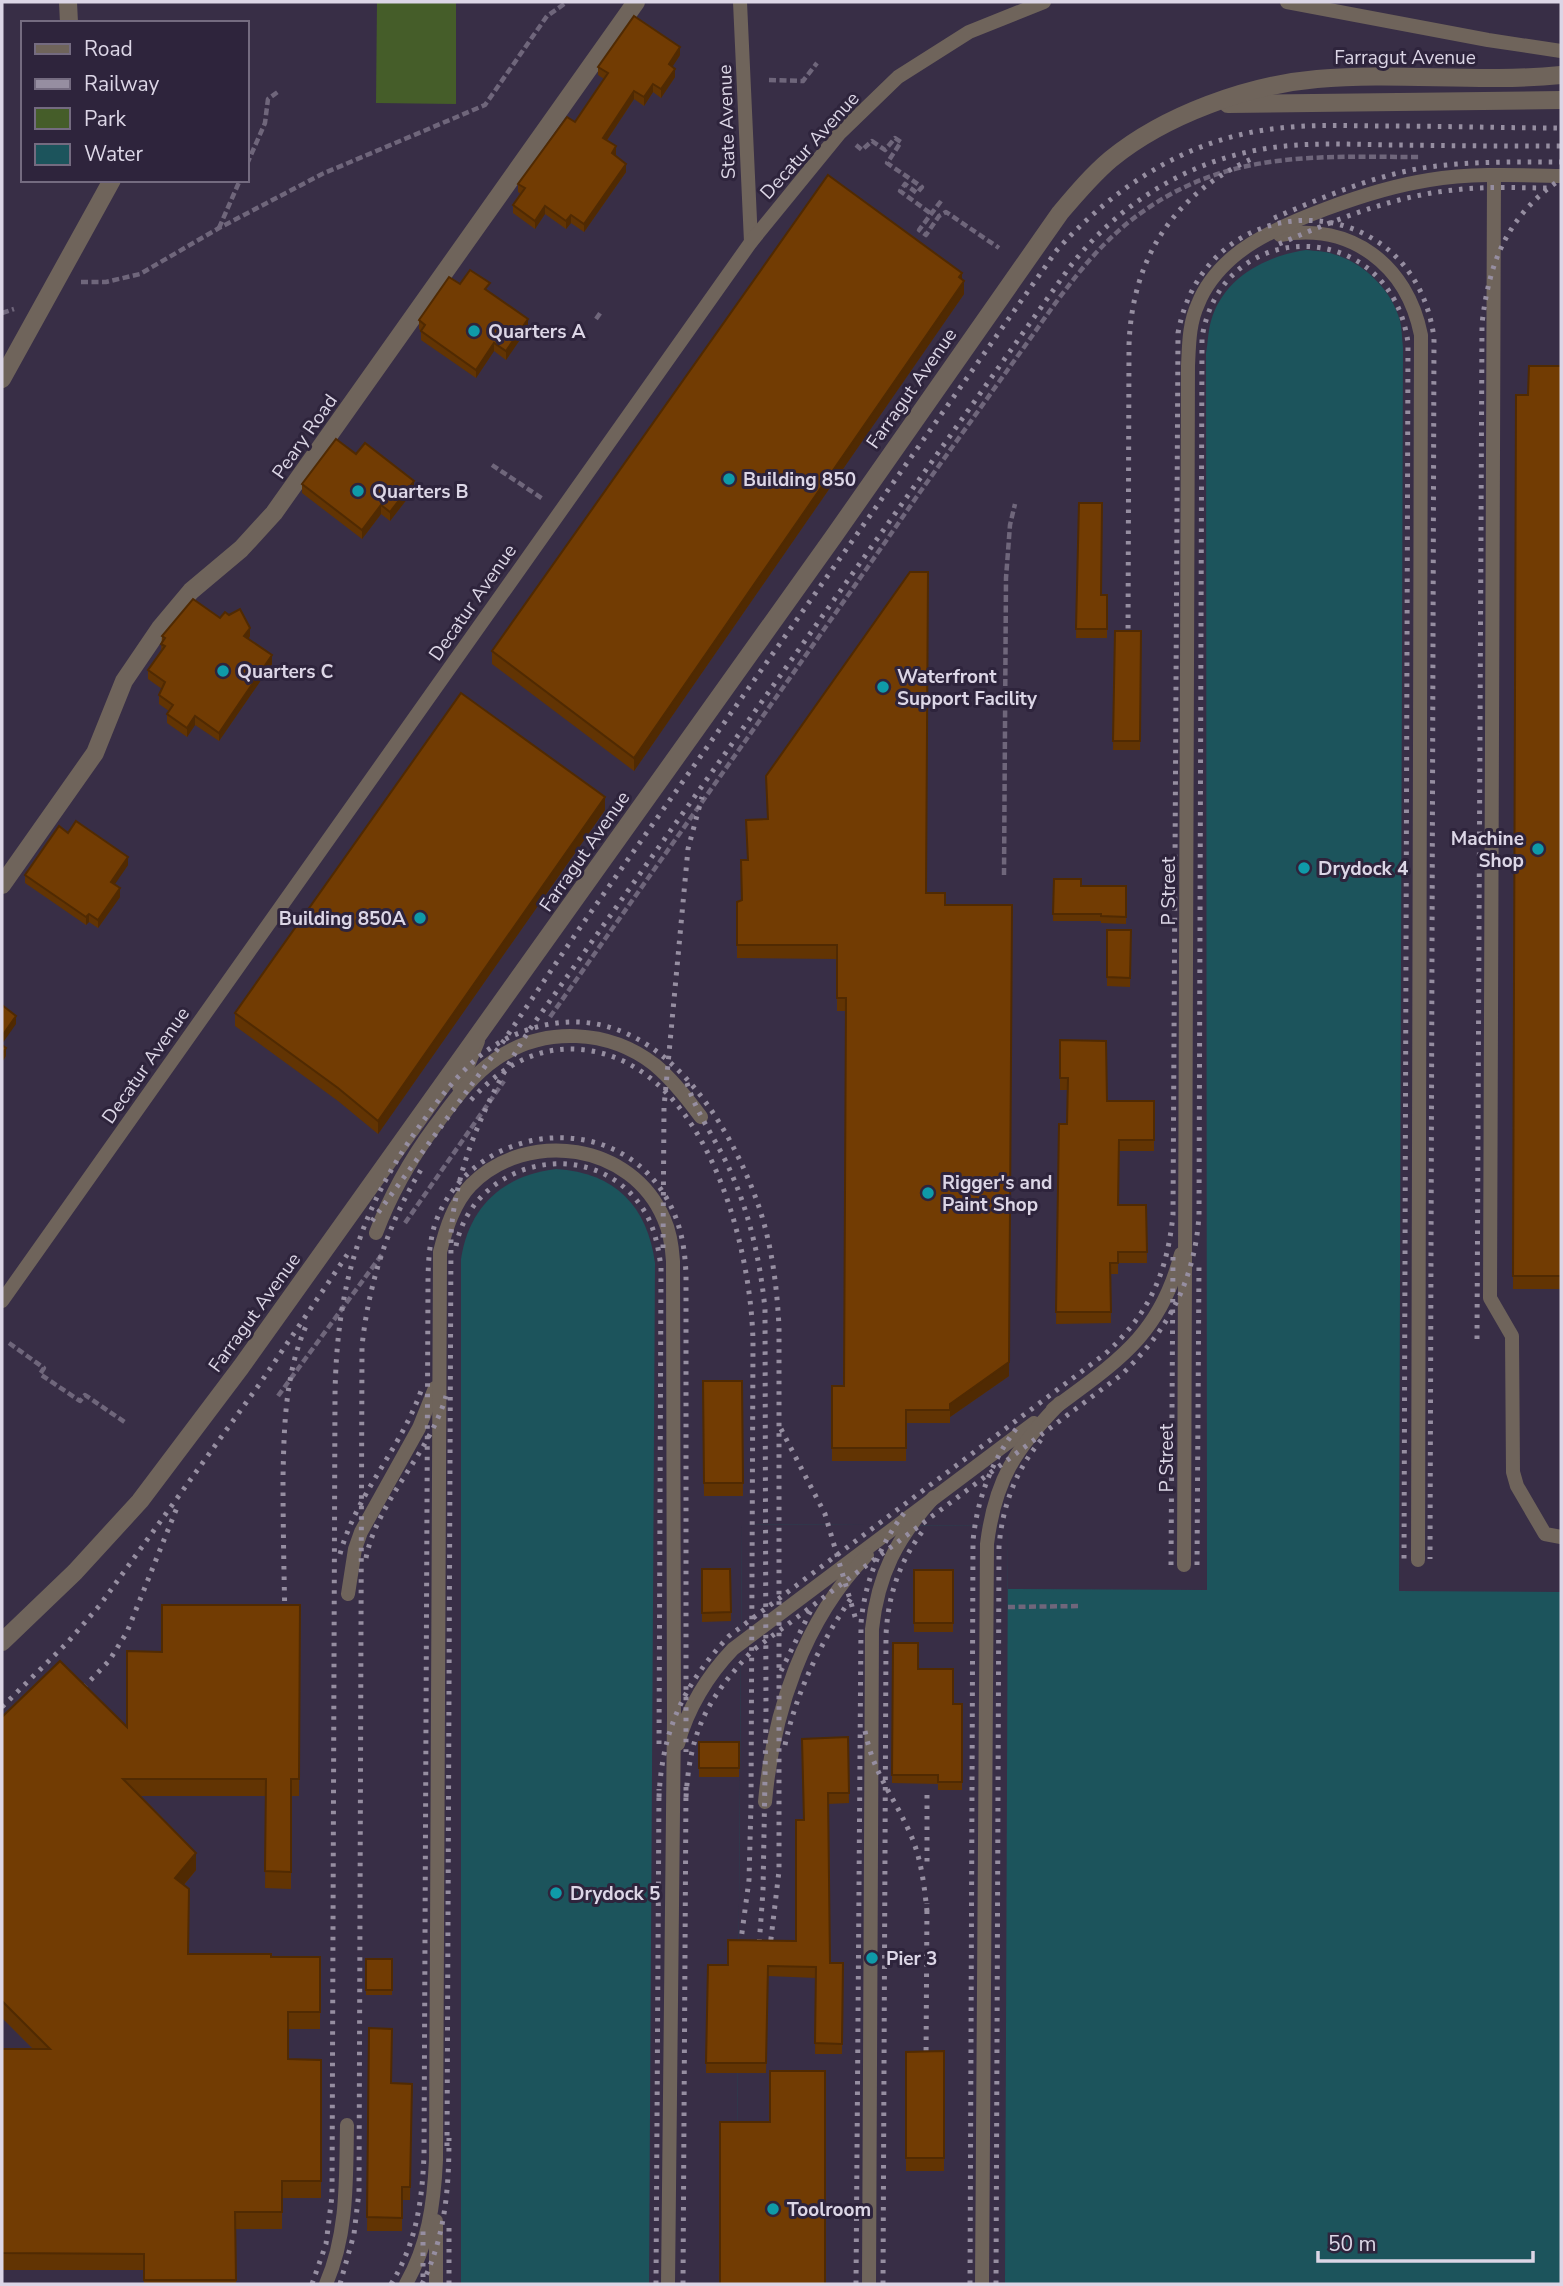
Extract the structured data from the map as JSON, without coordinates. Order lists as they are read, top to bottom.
{
  "streets": {
    "street": ["Farragut Avenue", "Peary Road"],
    "lane": ["State Avenue", "Decatur Avenue", "P Street"]
  },
  "crossings": [
    ["State Avenue", "Decatur Avenue"]
  ],
  "places": [
    "Quarters A",
    "Building 850",
    "Quarters B",
    "Quarters C",
    "Waterfront Support Facility",
    "Machine Shop",
    "Drydock 4",
    "Building 850A",
    "Rigger's and Paint Shop",
    "Drydock 5",
    "Pier 3",
    "Toolroom"
  ],
  "legend": [
    "Road",
    "Railway",
    "Park",
    "Water"
  ],
  "scale_bar": "50 m"
}
